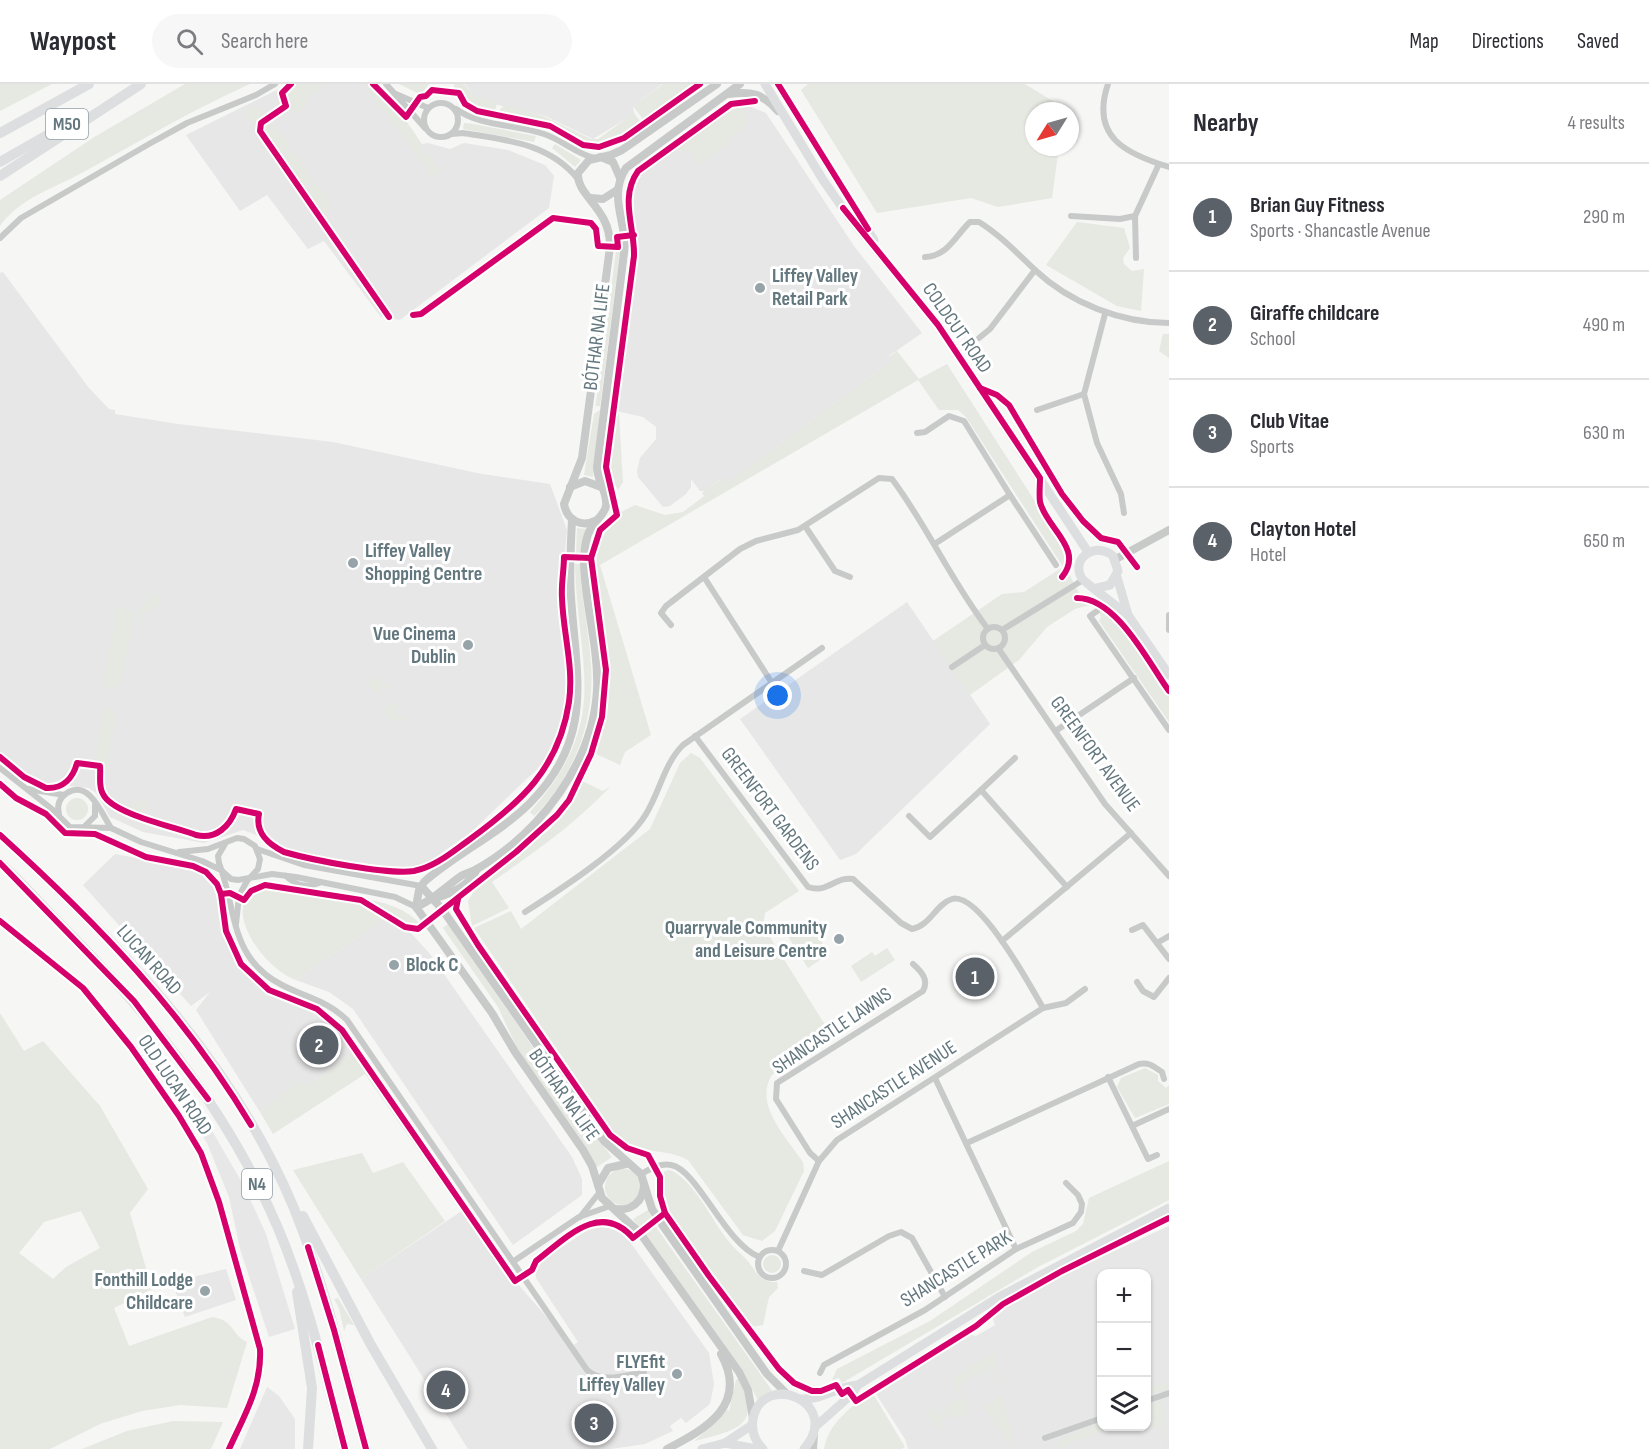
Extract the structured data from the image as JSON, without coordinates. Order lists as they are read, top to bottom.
{
  "streets": {
    "highway": ["M50", "LUCAN ROAD", "N4"],
    "main road": ["COLDCUT ROAD"],
    "street": [
      "BÓTHAR NA LIFE",
      "GREENFORT AVENUE",
      "GREENFORT GARDENS",
      "SHANCASTLE LAWNS",
      "OLD LUCAN ROAD",
      "SHANCASTLE AVENUE",
      "SHANCASTLE PARK"
    ]
  },
  "crossings": [
    ["BÓTHAR NA LIFE", "SHANCASTLE AVENUE"],
    ["SHANCASTLE LAWNS", "SHANCASTLE AVENUE"]
  ],
  "places": [
    "Liffey Valley Retail Park",
    "Liffey Valley Shopping Centre",
    "Vue Cinema Dublin",
    "Quarryvale Community and Leisure Centre",
    "Block C",
    "Fonthill Lodge Childcare",
    "FLYEfit Liffey Valley"
  ],
  "north": "bottom left",
  "page": {
    "header": "Waypost",
    "search": "Search here",
    "nav": ["Map", "Directions", "Saved"],
    "heading": ["Nearby", "4 results"],
    "list": [
      {
        "mark": "1",
        "name": "Brian Guy Fitness",
        "note": "Sports · Shancastle Avenue",
        "value": "290 m"
      },
      {
        "mark": "2",
        "name": "Giraffe childcare",
        "note": "School",
        "value": "490 m"
      },
      {
        "mark": "3",
        "name": "Club Vitae",
        "note": "Sports",
        "value": "630 m"
      },
      {
        "mark": "4",
        "name": "Clayton Hotel",
        "note": "Hotel",
        "value": "650 m"
      }
    ],
    "pins": [
      "1",
      "2",
      "4",
      "3"
    ],
    "map_buttons": ["+", "−"]
  }
}
